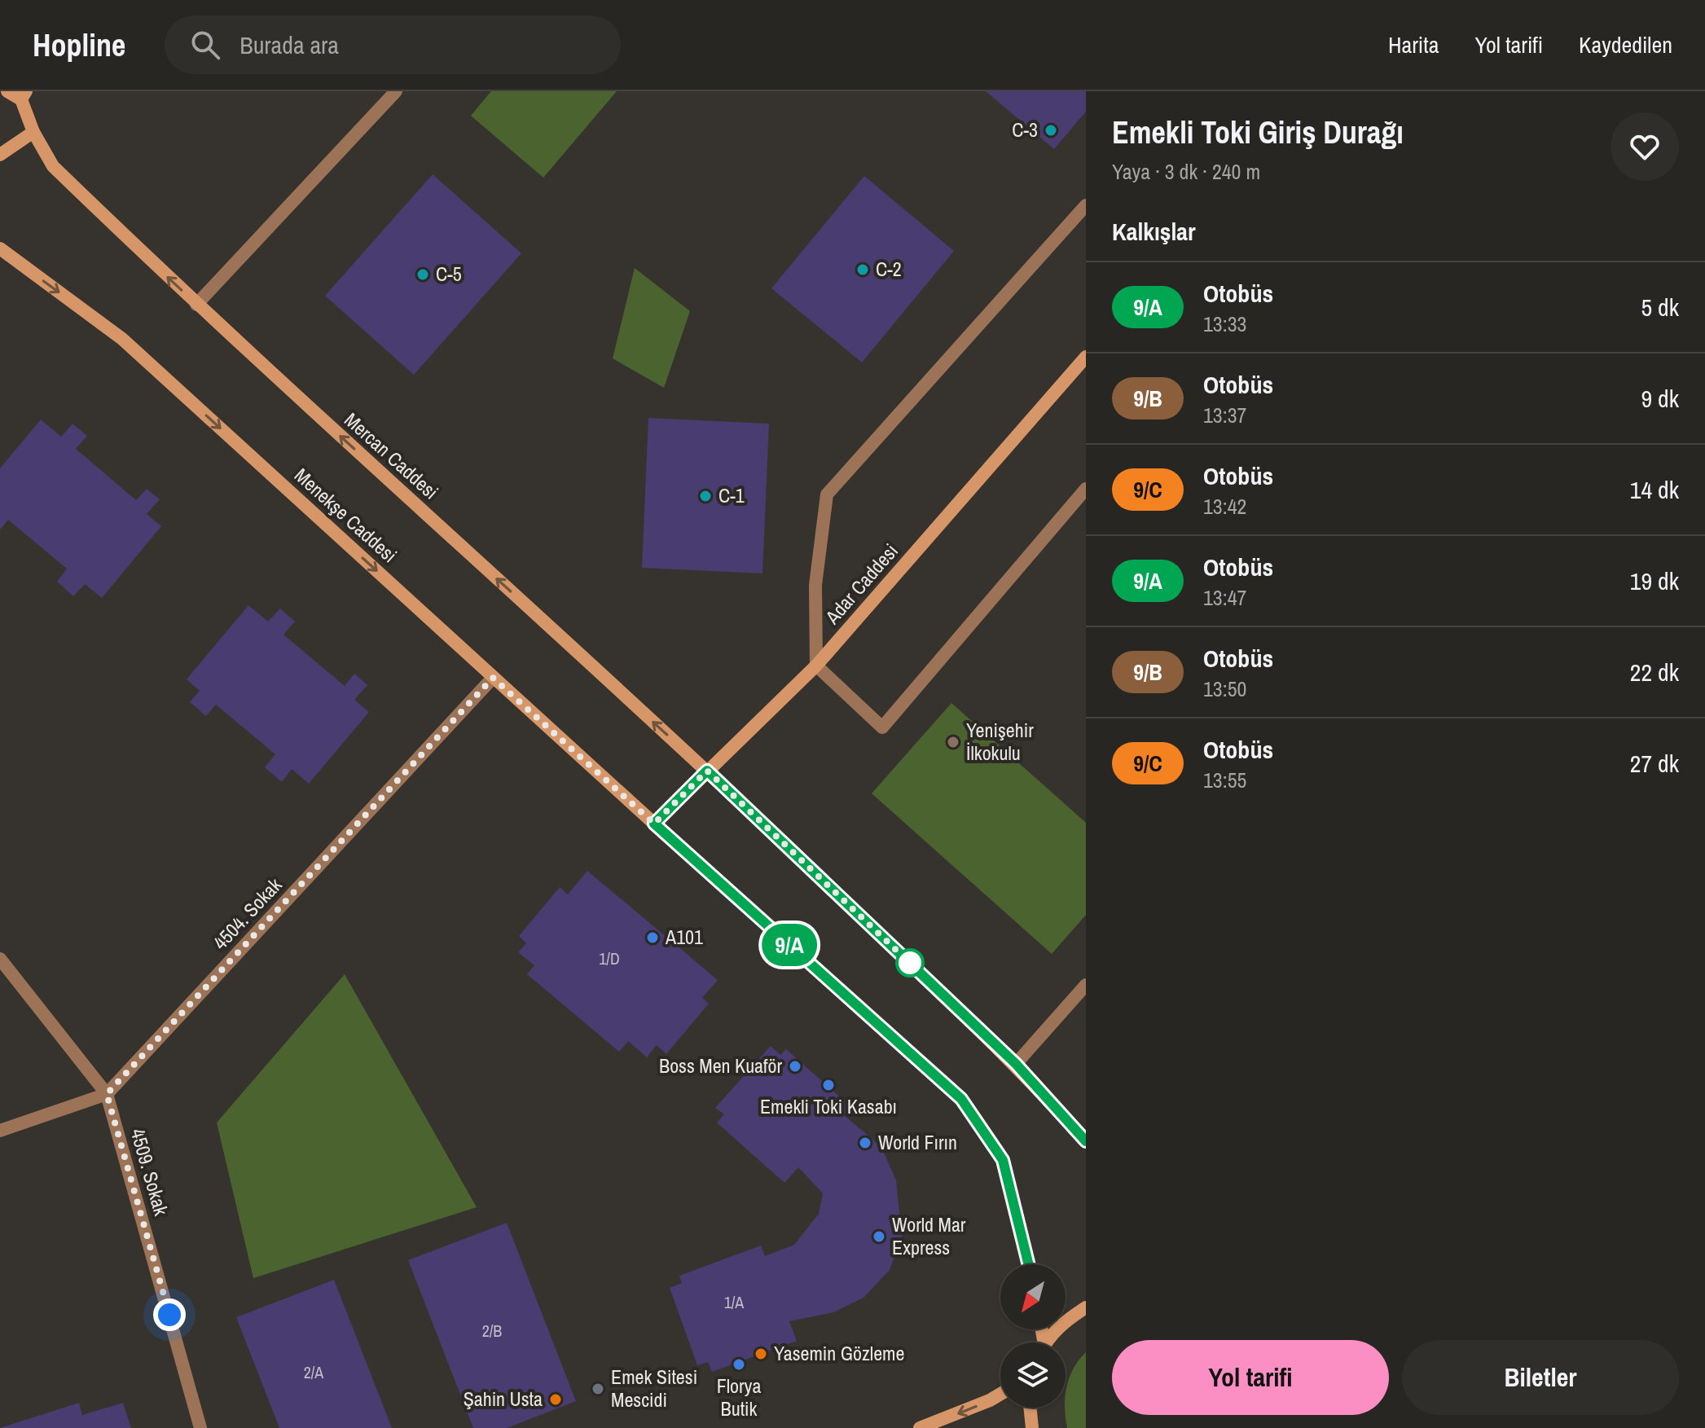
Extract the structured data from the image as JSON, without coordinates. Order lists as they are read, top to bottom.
{
  "streets": {
    "street": [
      "Mercan Caddesi",
      "Menekşe Caddesi",
      "Adar Caddesi",
      "4504. Sokak",
      "4509. Sokak"
    ]
  },
  "crossings": [
    ["Mercan Caddesi", "Adar Caddesi"],
    ["Menekşe Caddesi", "Adar Caddesi"],
    ["Menekşe Caddesi", "4504. Sokak"],
    ["4504. Sokak", "4509. Sokak"]
  ],
  "one_way": ["Mercan Caddesi", "Menekşe Caddesi"],
  "places": [
    "C-3",
    "C-2",
    "C-5",
    "C-1",
    "Yenişehir İlkokulu",
    "A101",
    "Boss Men Kuaför",
    "Emekli Toki Kasabı",
    "World Fırın",
    "World Mar Express",
    "Yasemin Gözleme",
    "Florya Butik",
    "Emek Sitesi Mescidi",
    "Şahin Usta"
  ],
  "lines": ["bus line 9/A"],
  "house_numbers": [
    "1/D",
    "1/A",
    "2/B",
    "2/A"
  ],
  "north": "bottom left",
  "page": {
    "header": "Hopline",
    "search": "Burada ara",
    "nav": ["Harita", "Yol tarifi", "Kaydedilen"],
    "on_map": "9/A",
    "heading": [
      ["Emekli Toki Giriş Durağı", "Yaya · 3 dk · 240 m"],
      "Kalkışlar"
    ],
    "list": [
      {
        "mark": "9/A",
        "name": "Otobüs",
        "note": "13:33",
        "value": "5 dk"
      },
      {
        "mark": "9/B",
        "name": "Otobüs",
        "note": "13:37",
        "value": "9 dk"
      },
      {
        "mark": "9/C",
        "name": "Otobüs",
        "note": "13:42",
        "value": "14 dk"
      },
      {
        "mark": "9/A",
        "name": "Otobüs",
        "note": "13:47",
        "value": "19 dk"
      },
      {
        "mark": "9/B",
        "name": "Otobüs",
        "note": "13:50",
        "value": "22 dk"
      },
      {
        "mark": "9/C",
        "name": "Otobüs",
        "note": "13:55",
        "value": "27 dk"
      }
    ],
    "buttons": ["Yol tarifi", "Biletler"]
  }
}
